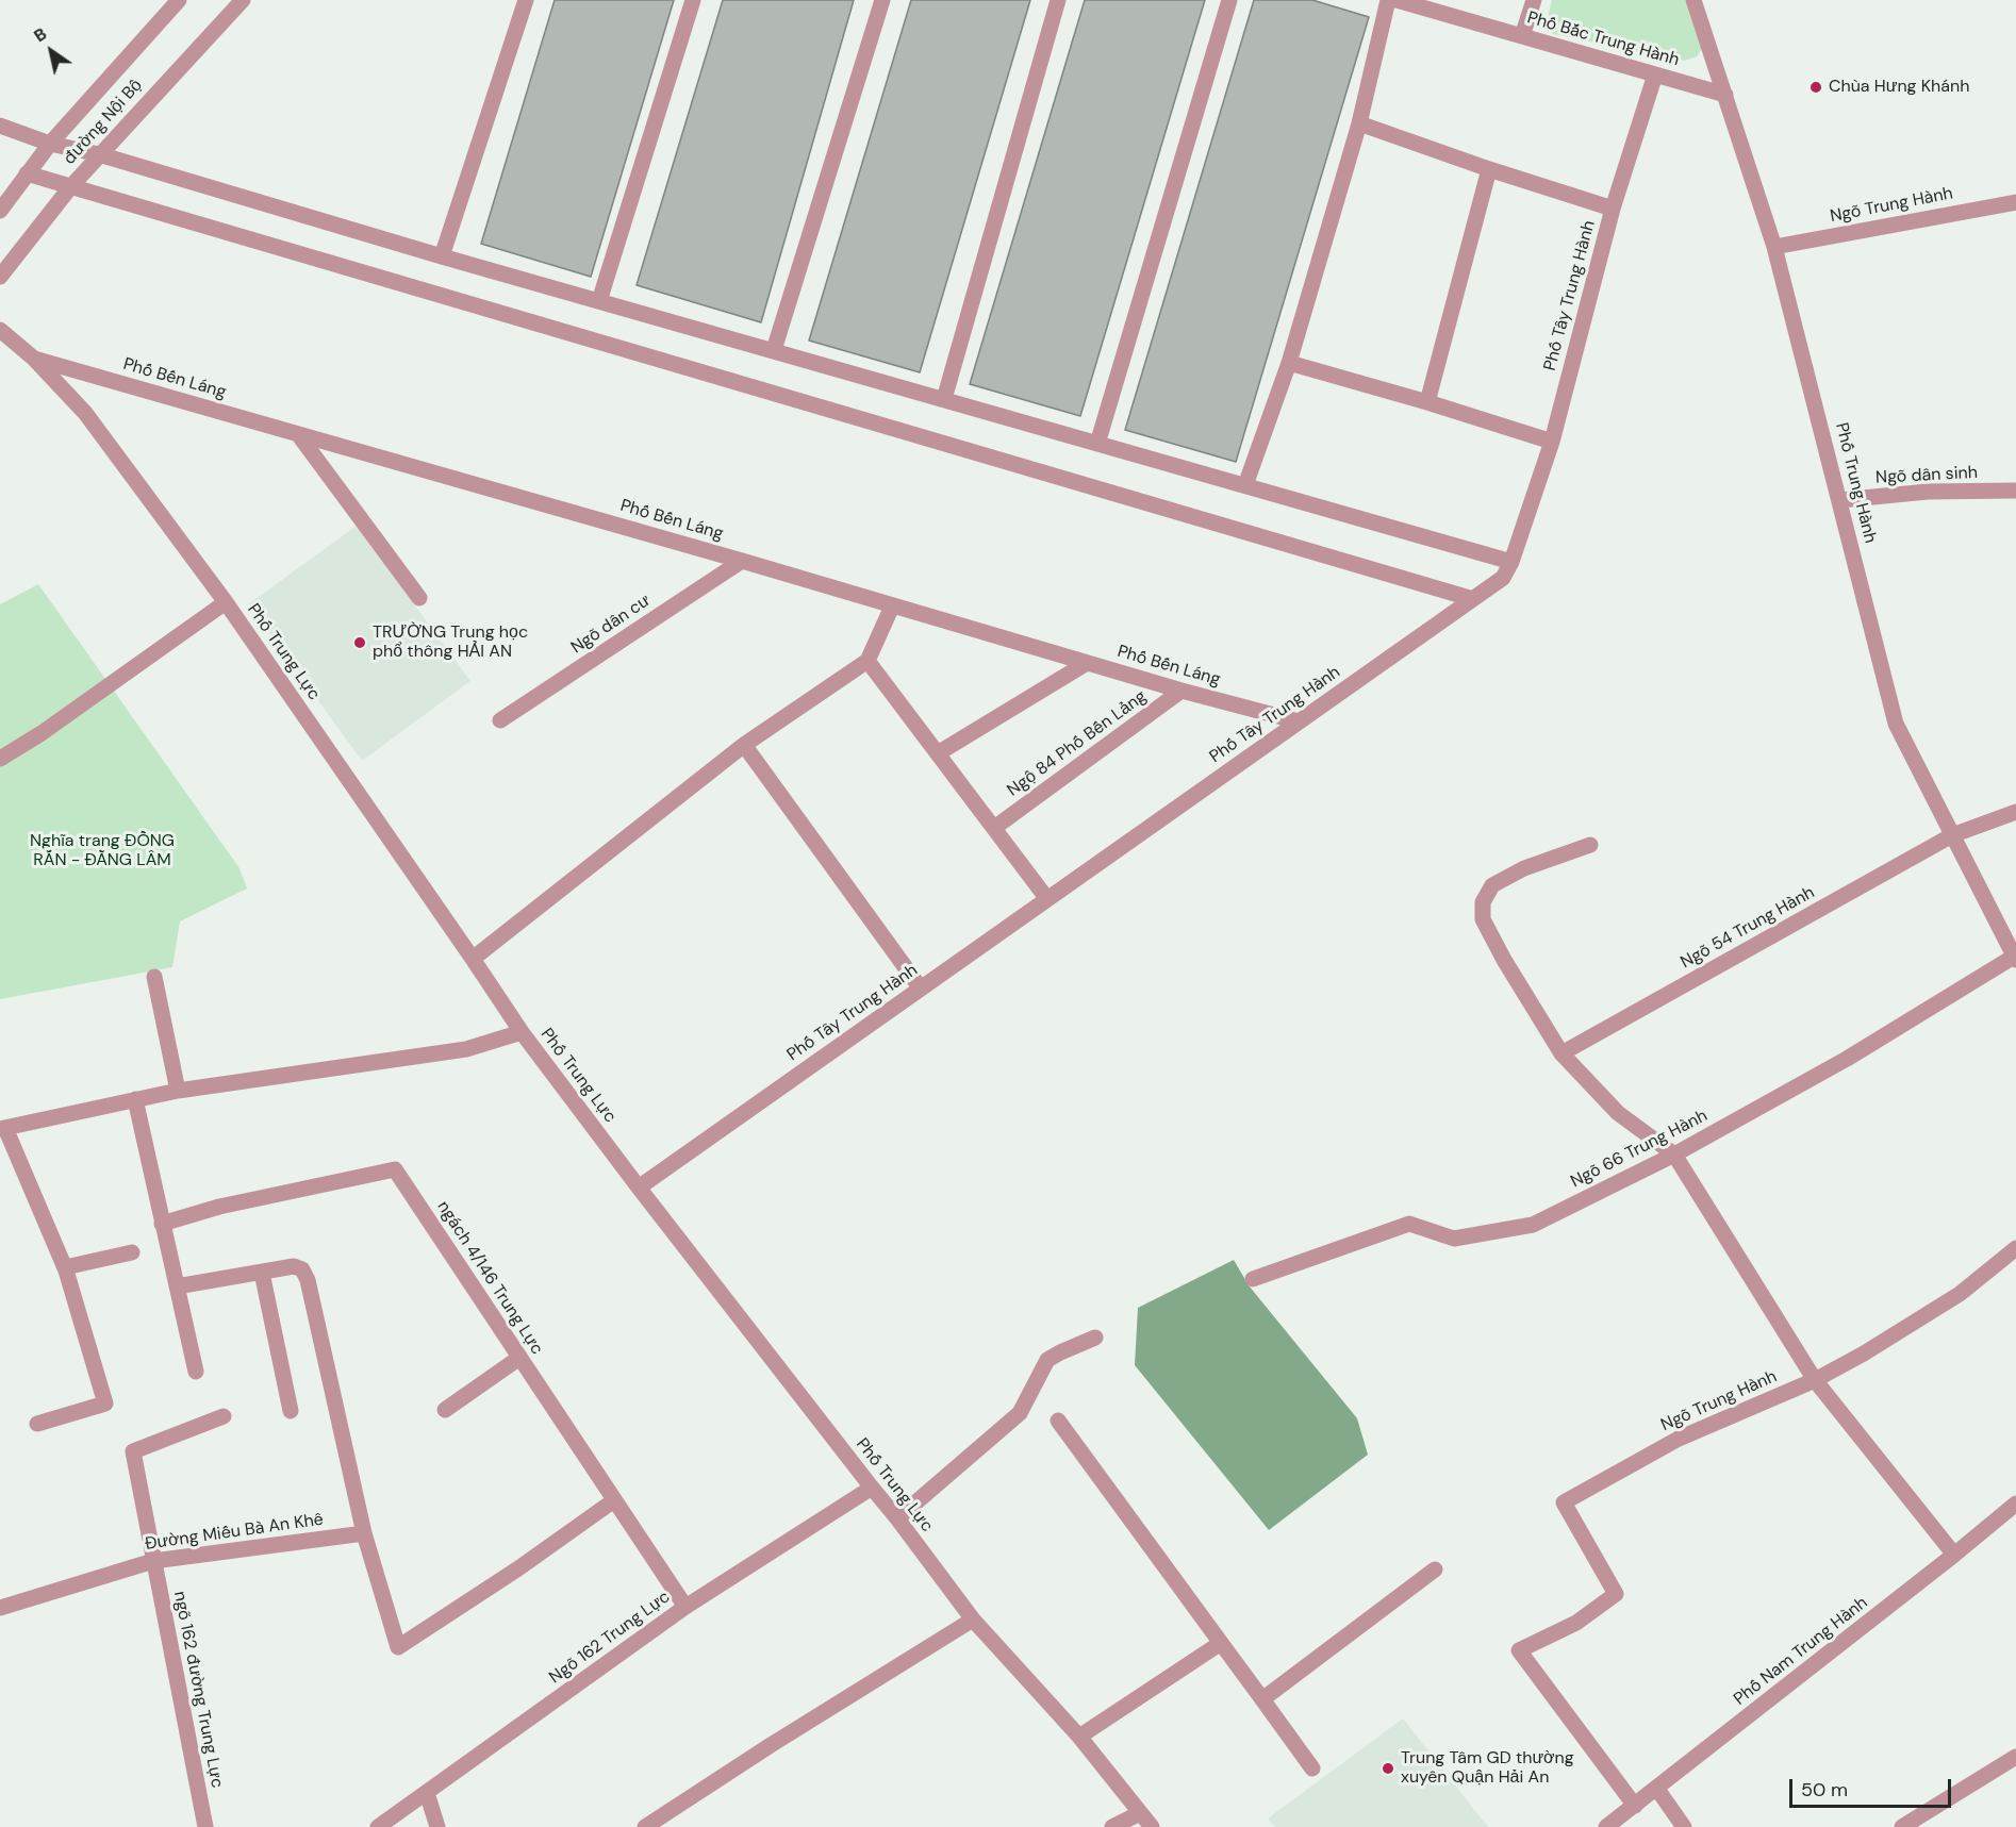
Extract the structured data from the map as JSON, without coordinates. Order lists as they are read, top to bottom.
{
  "streets": {
    "street": [
      "Phố Bắc Trung Hành",
      "đường Nội Bộ",
      "Ngõ Trung Hành",
      "Phố Tây Trung Hành",
      "Phố Bến Láng",
      "Ngõ dân sinh",
      "Phố Trung Hành",
      "Ngõ dân cư",
      "Phố Trung Lực",
      "Ngộ 84 Phố Bến Lảng",
      "Ngõ 54 Trung Hành",
      "Ngõ 66 Trung Hành",
      "ngách 4/146 Trung Lực",
      "Đường Miếu Bà An Khê",
      "Ngõ 162 Trung Lực",
      "Phố Nam Trung Hành",
      "ngõ 162 đường Trung Lực"
    ]
  },
  "crossings": [
    ["Phố Bắc Trung Hành", "Phố Tây Trung Hành"],
    ["Phố Bắc Trung Hành", "Phố Trung Hành"],
    ["Ngõ Trung Hành", "Phố Trung Hành"],
    ["Ngõ Trung Hành", "Phố Nam Trung Hành"],
    ["Phố Tây Trung Hành", "Phố Bến Láng"],
    ["Phố Tây Trung Hành", "Phố Trung Lực"],
    ["Phố Bến Láng", "Ngõ dân cư"],
    ["Phố Bến Láng", "Phố Trung Lực"],
    ["Phố Bến Láng", "Ngộ 84 Phố Bến Lảng"],
    ["Ngõ dân sinh", "Phố Trung Hành"],
    ["Phố Trung Hành", "Ngõ 54 Trung Hành"],
    ["Phố Trung Hành", "Ngõ 66 Trung Hành"],
    ["Phố Trung Lực", "Ngõ 162 Trung Lực"],
    ["ngách 4/146 Trung Lực", "Ngõ 162 Trung Lực"],
    ["Đường Miếu Bà An Khê", "ngõ 162 đường Trung Lực"]
  ],
  "parks": ["Nghĩa trang ĐỒNG RẮN - ĐẰNG LÂM"],
  "places": ["Chùa Hưng Khánh", "TRƯỜNG Trung học phổ thông HẢI AN", "Trung Tâm GD thường xuyên Quận Hải An"],
  "scale_bar": "50 m",
  "north": "top left"
}
